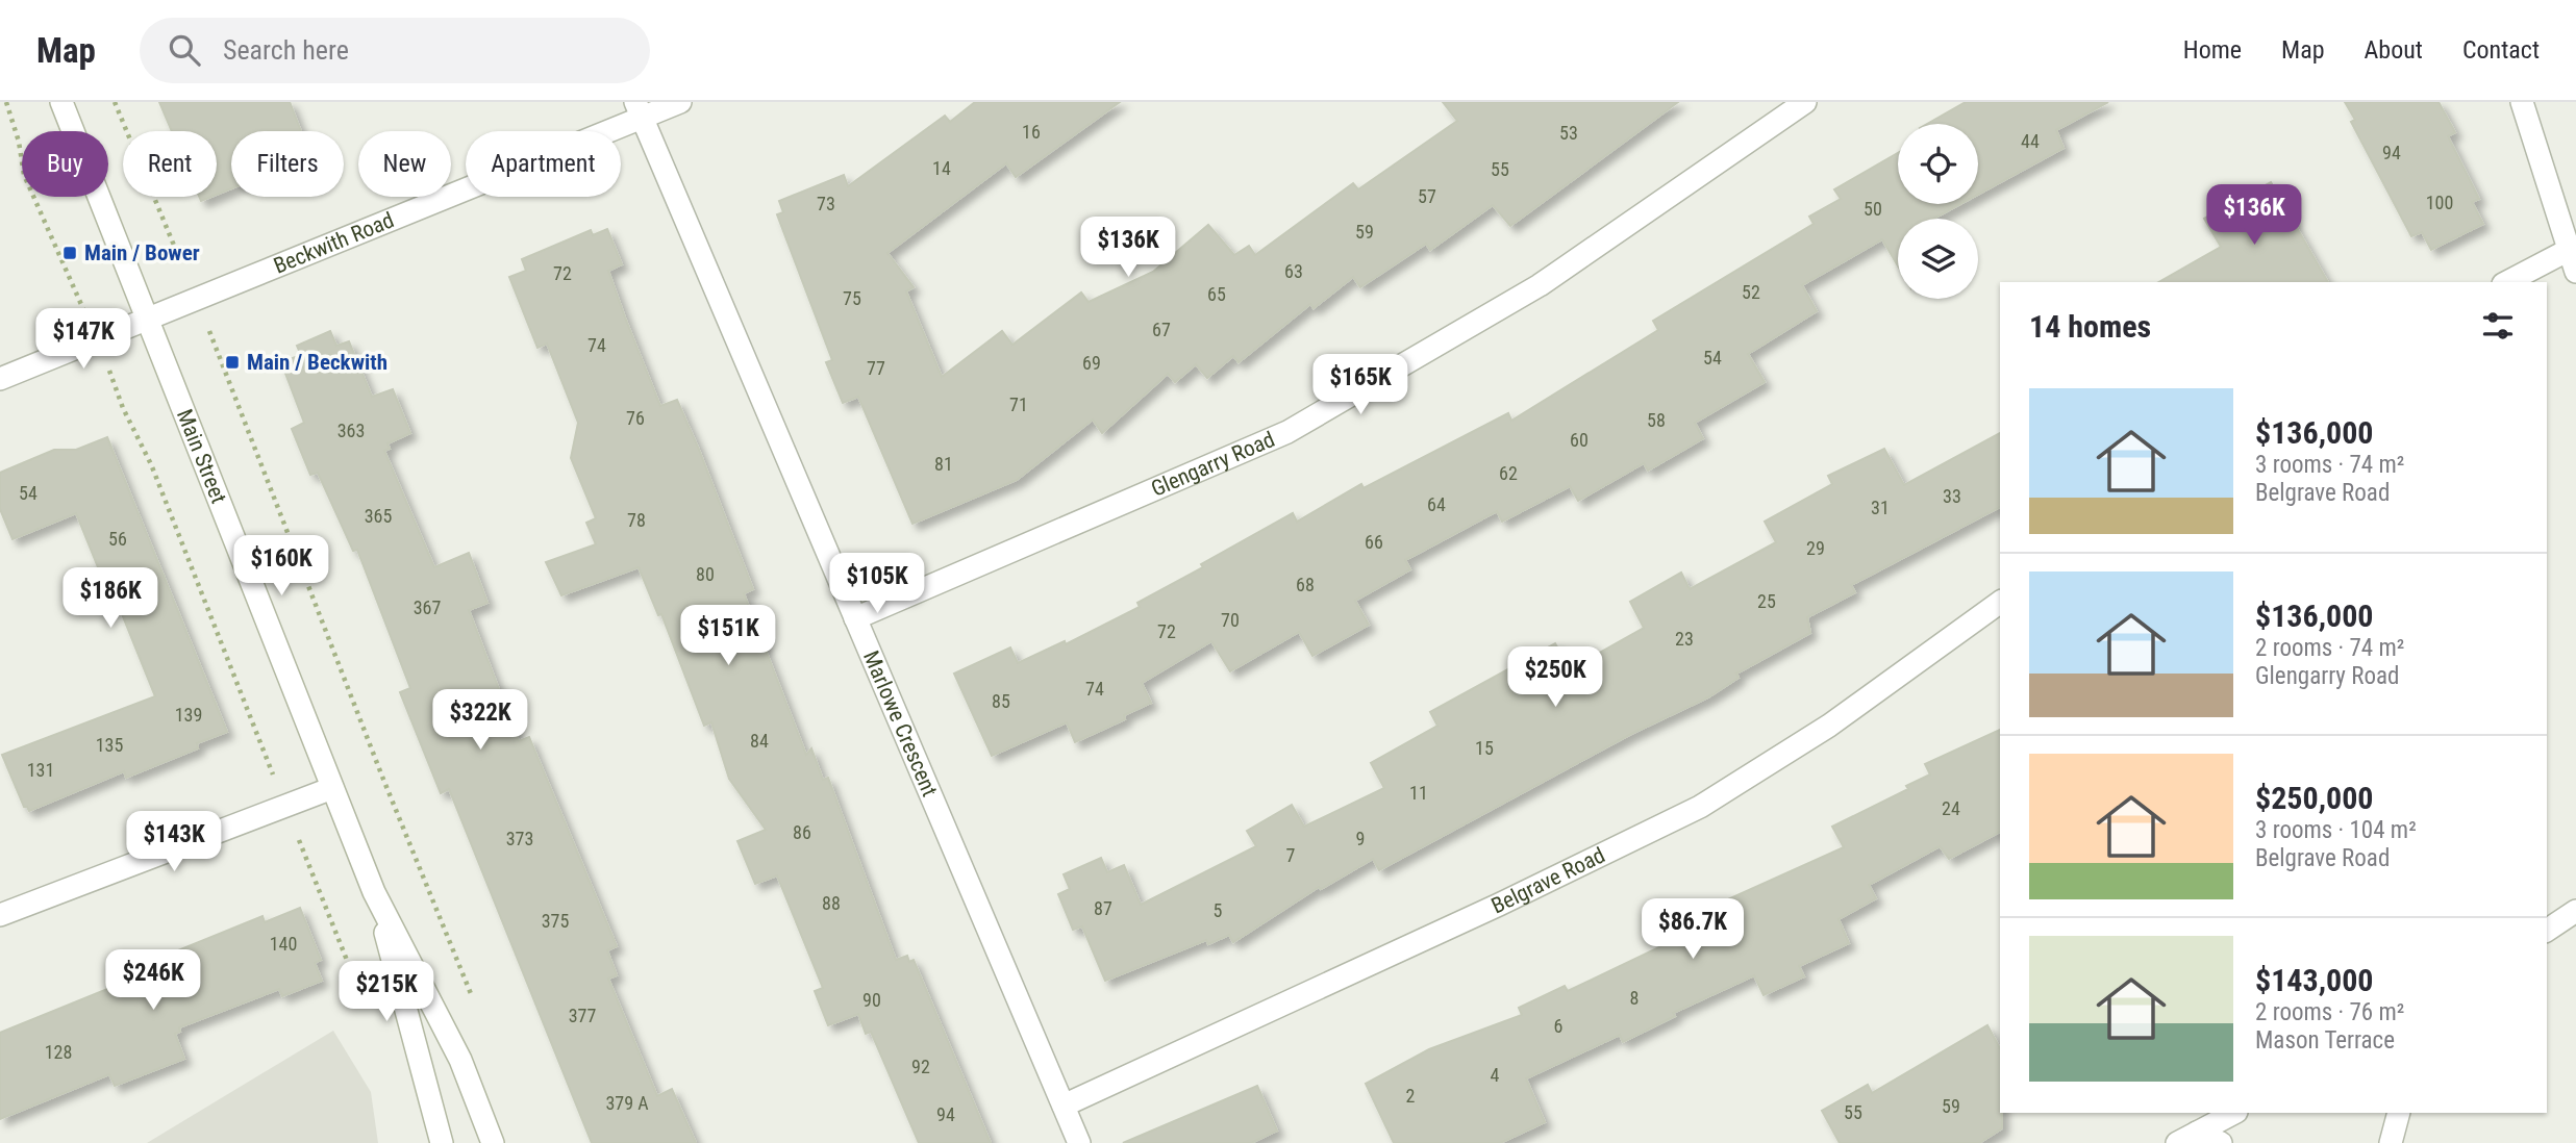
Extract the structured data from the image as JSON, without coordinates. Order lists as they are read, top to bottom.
{
  "streets": {
    "street": [
      "Beckwith Road",
      "Main Street",
      "Glengarry Road",
      "Marlowe Crescent",
      "Belgrave Road"
    ]
  },
  "crossings": [
    ["Beckwith Road", "Main Street"],
    ["Beckwith Road", "Marlowe Crescent"],
    ["Glengarry Road", "Marlowe Crescent"],
    ["Marlowe Crescent", "Belgrave Road"]
  ],
  "places": {
    "transit": ["Main / Bower", "Main / Beckwith"]
  },
  "house_numbers": [
    "16",
    "53",
    "44",
    "94",
    "14",
    "55",
    "57",
    "100",
    "73",
    "50",
    "59",
    "63",
    "72",
    "52",
    "65",
    "75",
    "67",
    "74",
    "54",
    "69",
    "77",
    "71",
    "76",
    "58",
    "363",
    "60",
    "81",
    "62",
    "54",
    "33",
    "64",
    "31",
    "365",
    "78",
    "56",
    "66",
    "29",
    "80",
    "68",
    "25",
    "367",
    "70",
    "72",
    "23",
    "74",
    "85",
    "139",
    "84",
    "135",
    "15",
    "131",
    "11",
    "24",
    "86",
    "373",
    "9",
    "7",
    "88",
    "87",
    "5",
    "375",
    "140",
    "8",
    "90",
    "377",
    "6",
    "128",
    "92",
    "4",
    "2",
    "379 A",
    "59",
    "55",
    "94"
  ],
  "page": {
    "header": "Map",
    "search": "Search here",
    "nav": [
      "Home",
      "Map",
      "About",
      "Contact"
    ],
    "chip": [
      "Buy",
      "Rent",
      "Filters",
      "New",
      "Apartment"
    ],
    "price": [
      "$136K",
      "$136K",
      "$147K",
      "$165K",
      "$160K",
      "$105K",
      "$186K",
      "$151K",
      "$250K",
      "$322K",
      "$143K",
      "$86.7K",
      "$246K",
      "$215K"
    ],
    "heading": "14 homes",
    "list": [
      {
        "name": "$136,000",
        "note": "3 rooms · 74 m² · Belgrave Road"
      },
      {
        "name": "$136,000",
        "note": "2 rooms · 74 m² · Glengarry Road"
      },
      {
        "name": "$250,000",
        "note": "3 rooms · 104 m² · Belgrave Road"
      },
      {
        "name": "$143,000",
        "note": "2 rooms · 76 m² · Mason Terrace"
      }
    ]
  }
}
